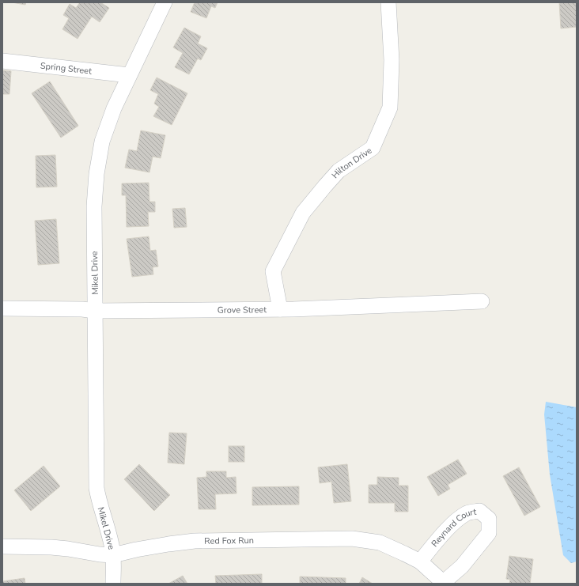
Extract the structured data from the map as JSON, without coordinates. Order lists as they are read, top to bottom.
{
  "streets": {
    "street": [
      "Spring Street",
      "Hilton Drive",
      "Mikel Drive",
      "Grove Street",
      "Reynard Court",
      "Red Fox Run"
    ]
  },
  "crossings": [
    ["Spring Street", "Mikel Drive"],
    ["Hilton Drive", "Grove Street"],
    ["Mikel Drive", "Grove Street"],
    ["Mikel Drive", "Red Fox Run"],
    ["Reynard Court", "Red Fox Run"]
  ]
}
